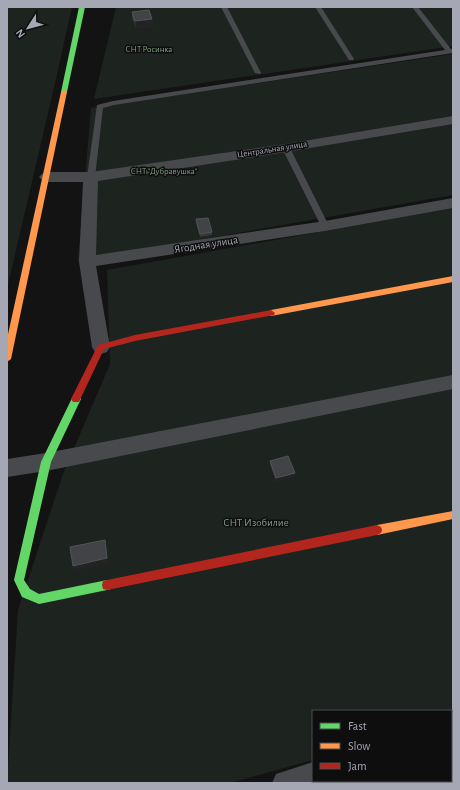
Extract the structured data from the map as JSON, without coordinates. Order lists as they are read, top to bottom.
{
  "streets": {
    "street": ["Центральная улица", "Ягодная улица"]
  },
  "parks": ["СНТ Росинка", "СНТ \"Дубравушка\"", "СНТ Изобилие"],
  "legend": ["Fast", "Slow", "Jam"],
  "north": "bottom left"
}
